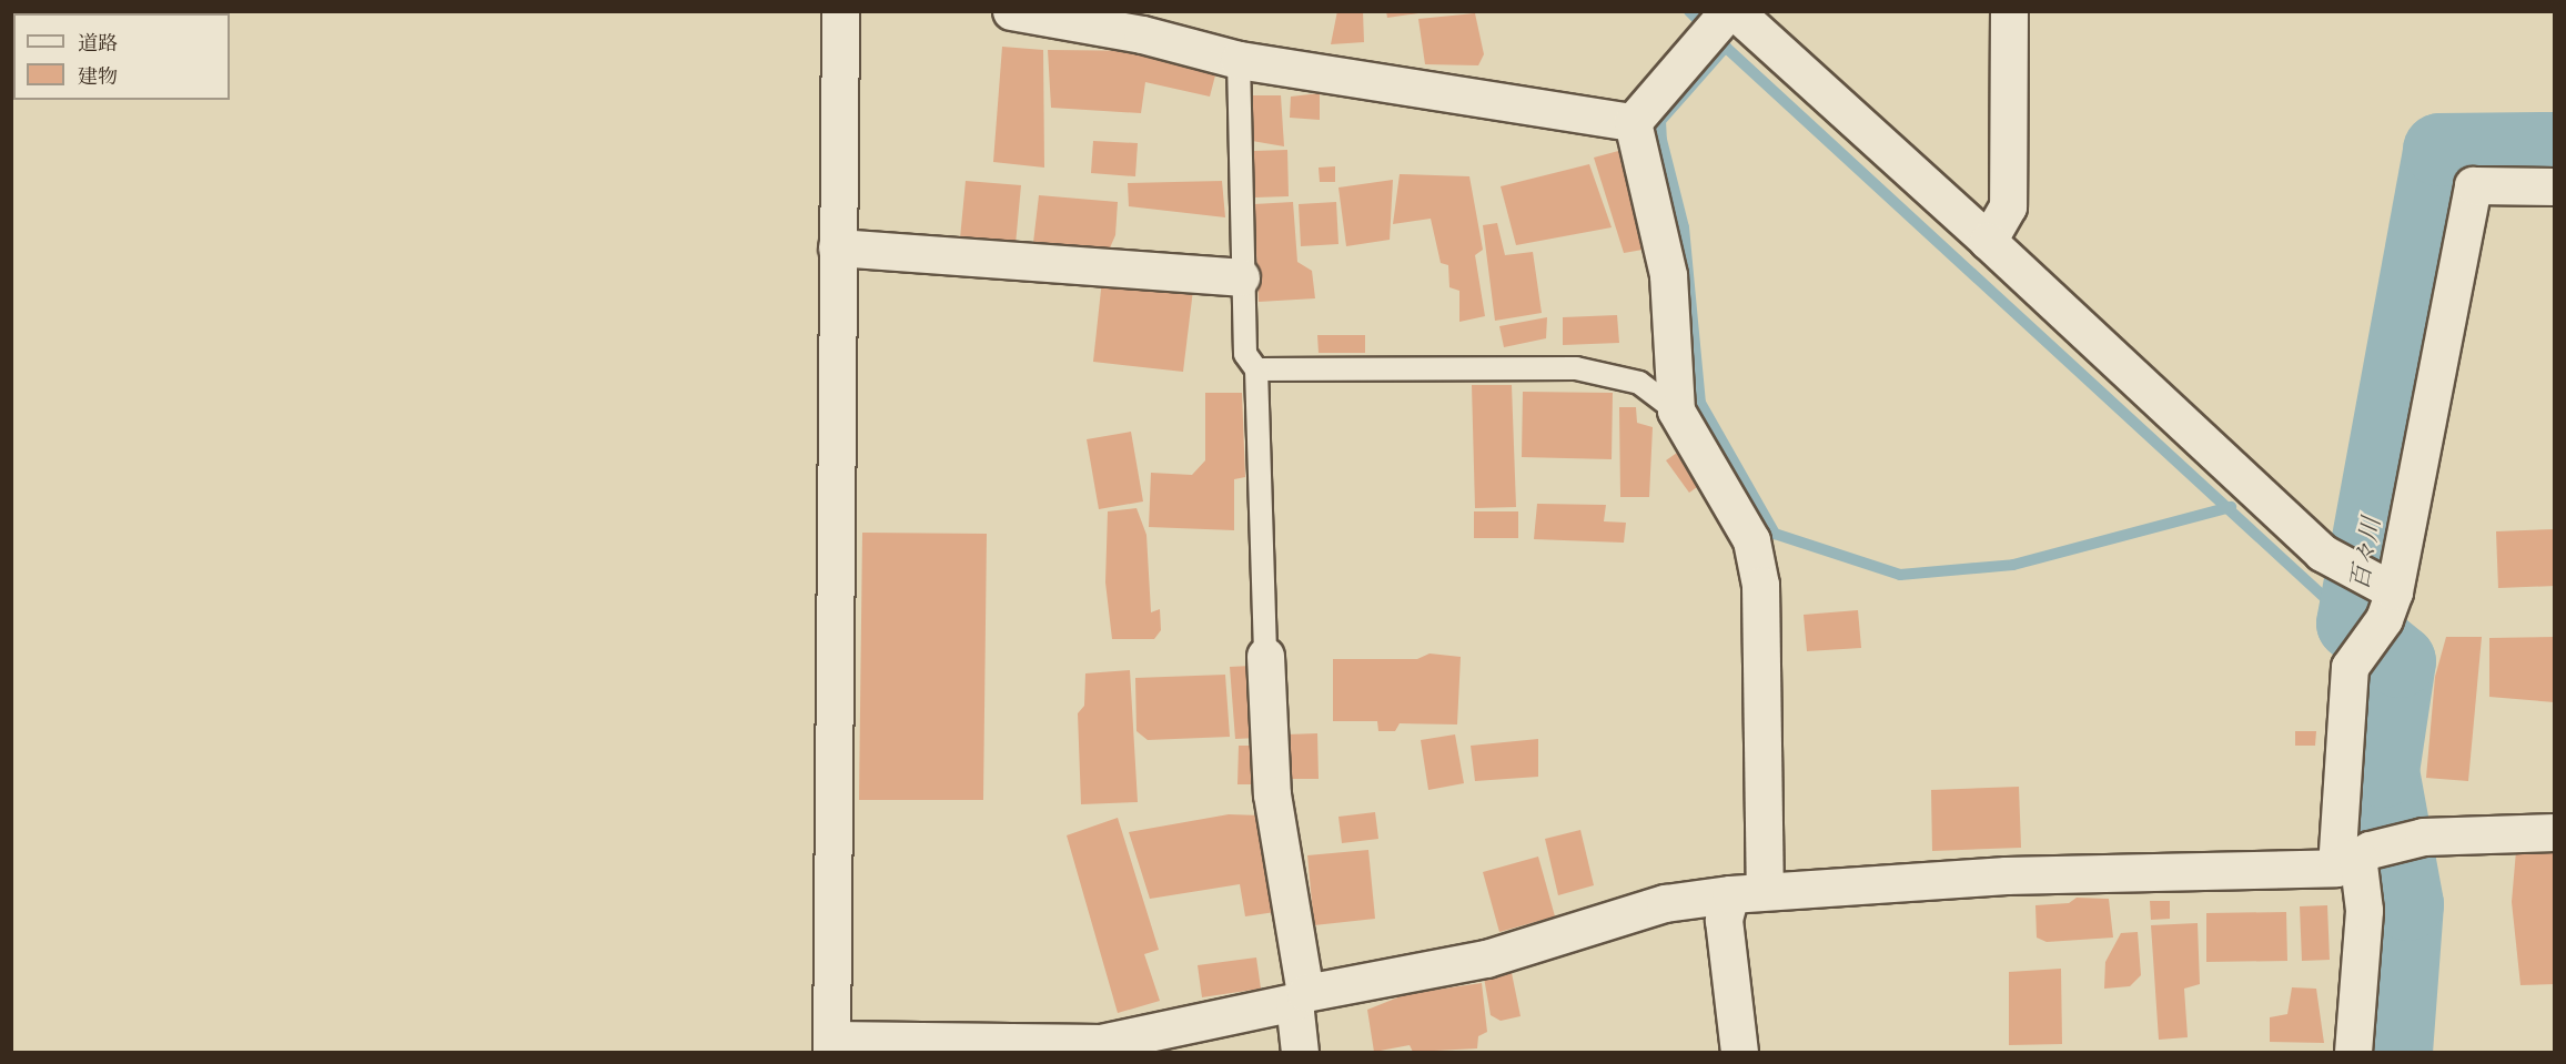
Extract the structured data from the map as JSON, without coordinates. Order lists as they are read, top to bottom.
{
  "water": ["百々川"],
  "legend": ["道路", "建物"]
}
